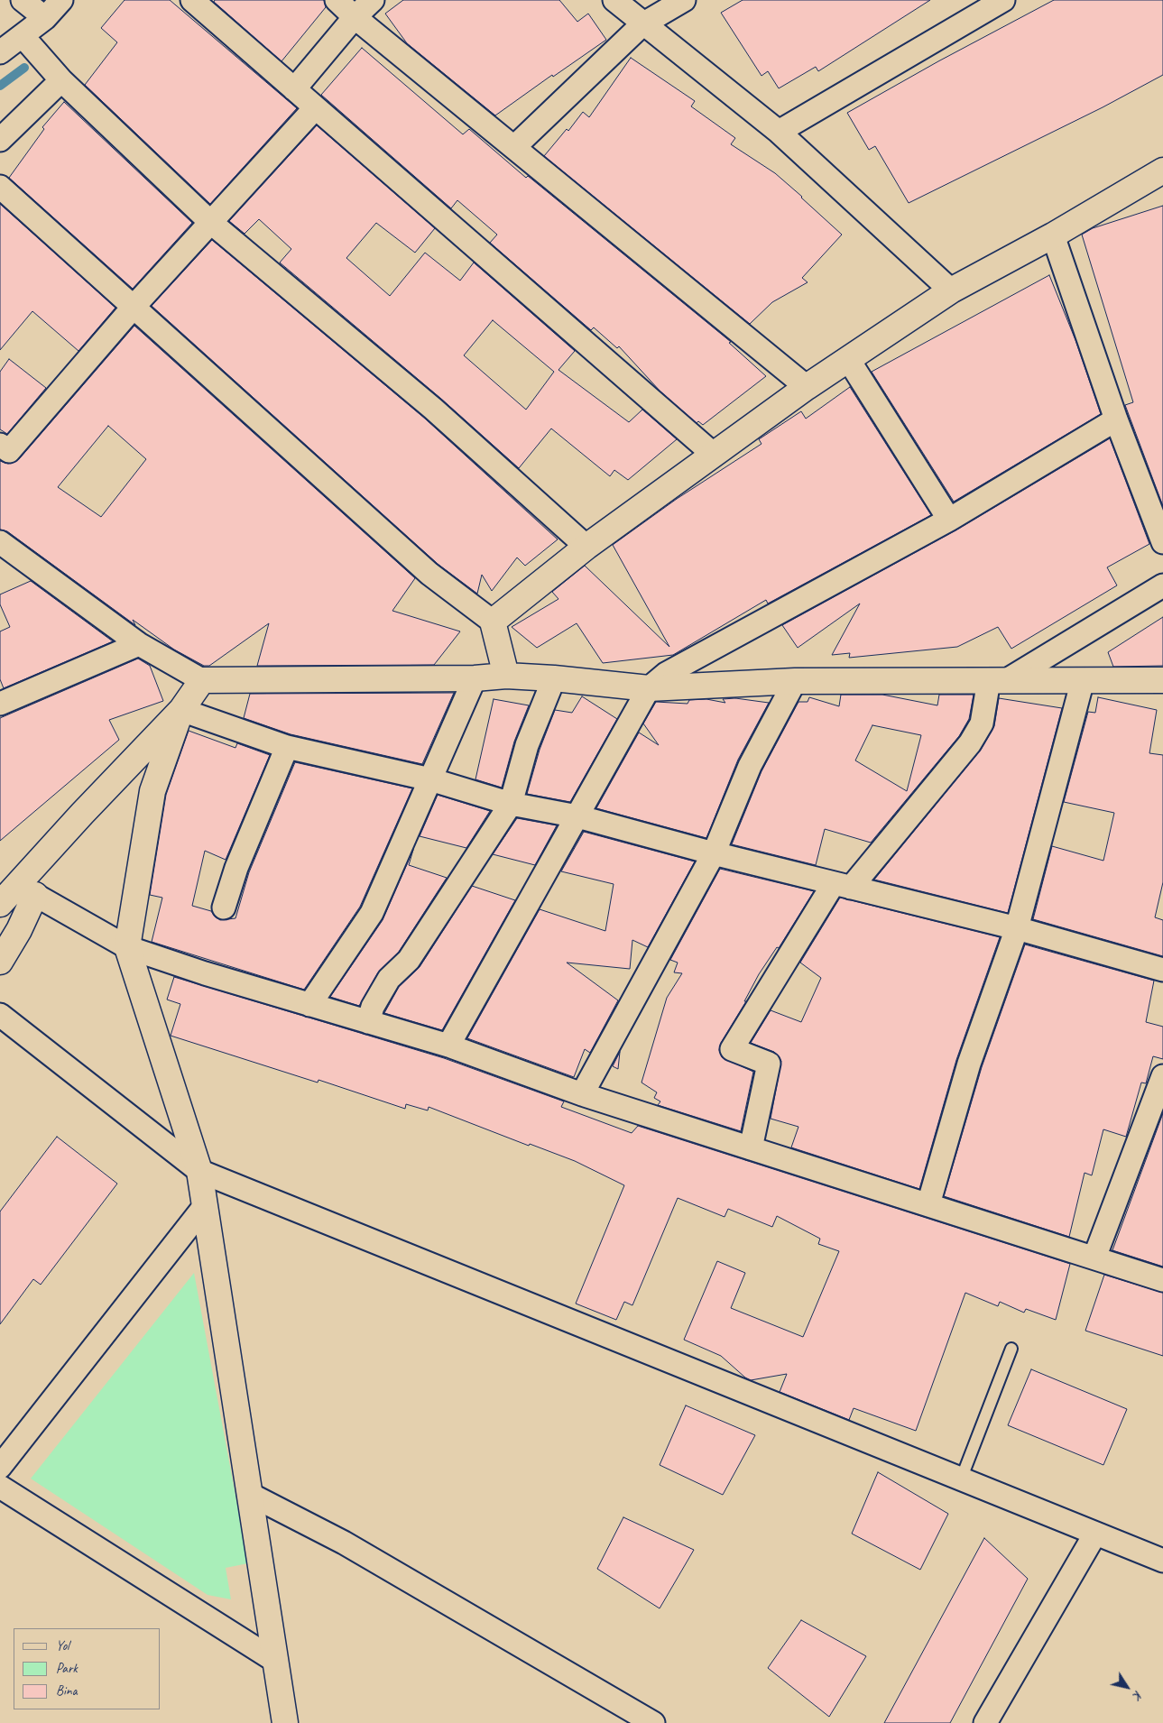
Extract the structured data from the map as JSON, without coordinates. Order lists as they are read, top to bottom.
{
  "legend": ["Yol", "Park", "Bina"],
  "north": "bottom right"
}
